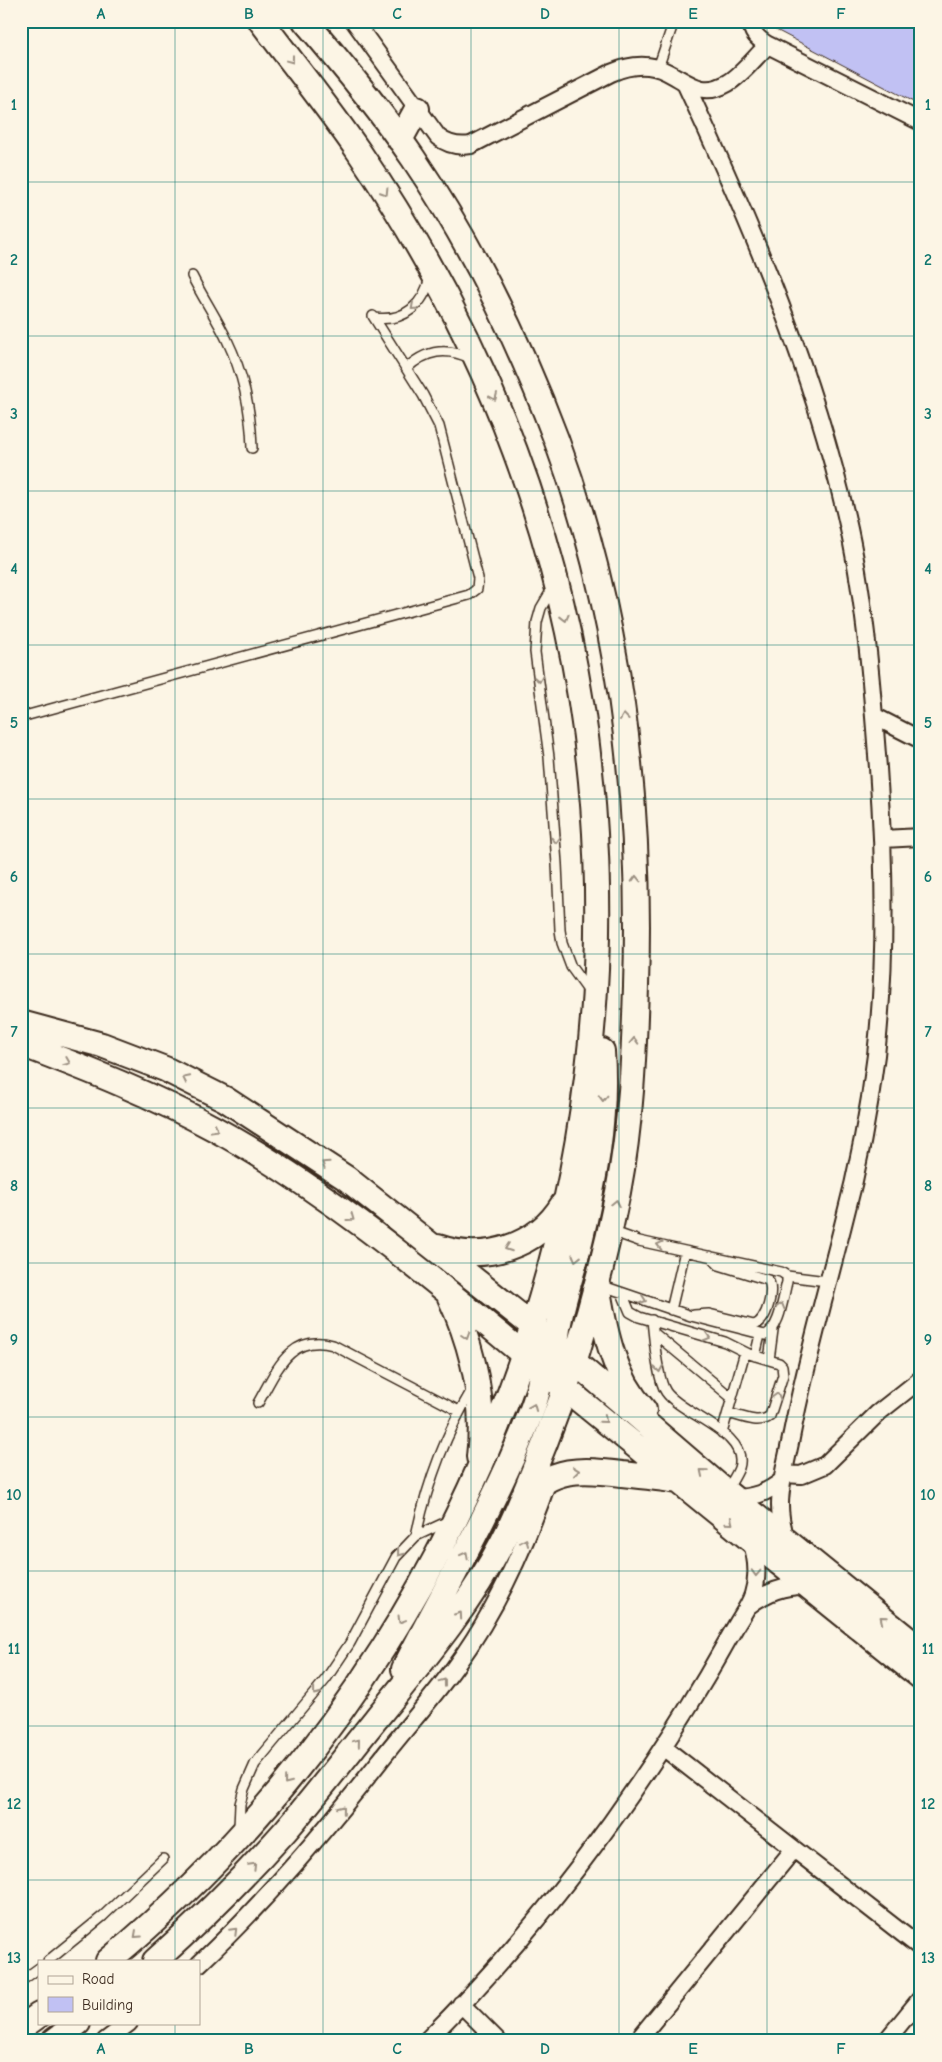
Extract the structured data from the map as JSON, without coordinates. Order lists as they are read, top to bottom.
{
  "legend": ["Road", "Building"],
  "grid": {
    "columns": [
      "A",
      "B",
      "C",
      "D",
      "E",
      "F"
    ],
    "rows": [
      "1",
      "2",
      "3",
      "4",
      "5",
      "6",
      "7",
      "8",
      "9",
      "10",
      "11",
      "12",
      "13"
    ]
  }
}
